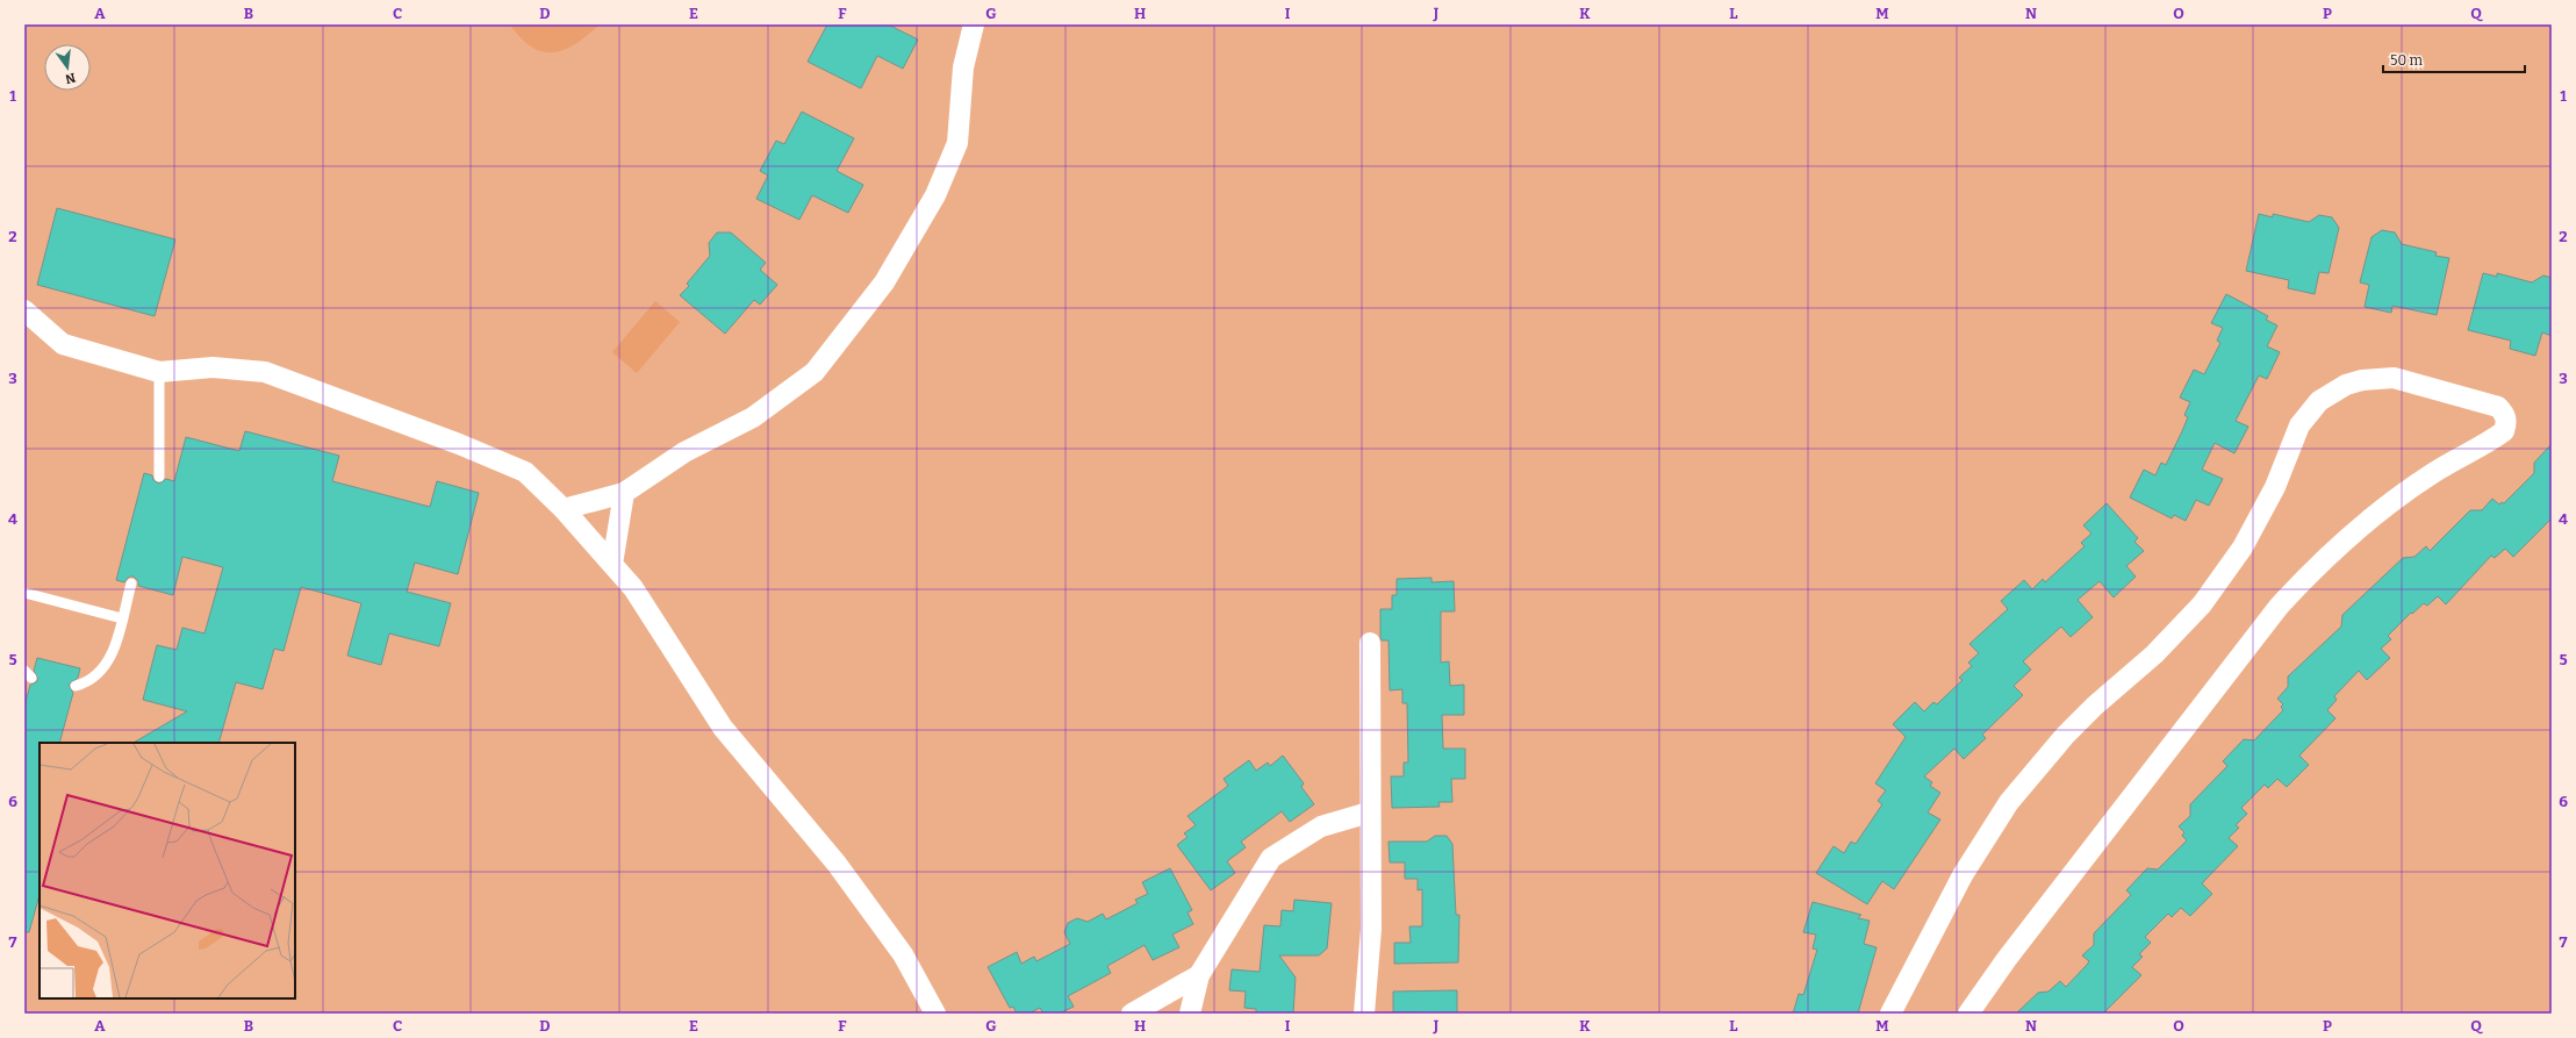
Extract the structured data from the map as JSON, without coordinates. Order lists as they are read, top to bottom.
{
  "scale_bar": "50 m",
  "north": "bottom",
  "grid": {
    "columns": [
      "A",
      "B",
      "C",
      "D",
      "E",
      "F",
      "G",
      "H",
      "I",
      "J",
      "K",
      "L",
      "M",
      "N",
      "O",
      "P",
      "Q"
    ],
    "rows": [
      "1",
      "2",
      "3",
      "4",
      "5",
      "6",
      "7"
    ]
  }
}
